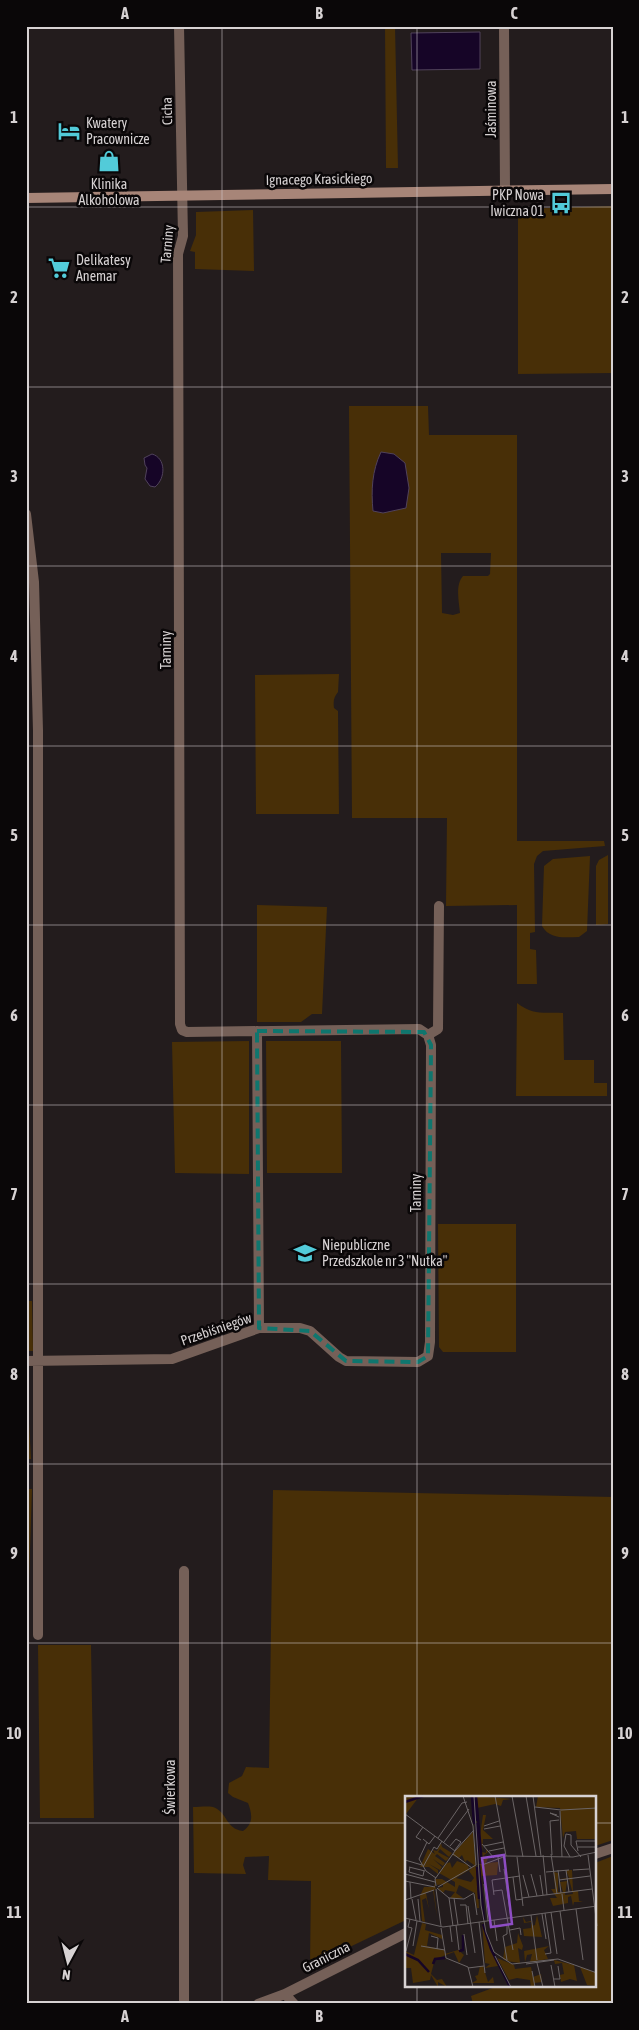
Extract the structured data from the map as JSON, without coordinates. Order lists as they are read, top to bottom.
{
  "streets": {
    "street": [
      "Jaśminowa",
      "Cicha",
      "Ignacego Krasickiego",
      "Tarniny",
      "Przebiśniegów",
      "Świerkowa",
      "Graniczna"
    ]
  },
  "crossings": [
    ["Jaśminowa", "Ignacego Krasickiego"],
    ["Cicha", "Ignacego Krasickiego"],
    ["Cicha", "Tarniny"],
    ["Ignacego Krasickiego", "Tarniny"],
    ["Tarniny", "Przebiśniegów"]
  ],
  "places": {
    "hotel": ["Kwatery Pracownicze"],
    "shop": ["Klinika Alkoholowa"],
    "bus stop": ["PKP Nowa Iwiczna 01"],
    "supermarket": ["Delikatesy Anemar"],
    "school or university": ["Niepubliczne Przedszkole nr 3 \"Nutka\""]
  },
  "north": "bottom",
  "grid": {
    "columns": ["A", "B", "C"],
    "rows": [
      "1",
      "2",
      "3",
      "4",
      "5",
      "6",
      "7",
      "8",
      "9",
      "10",
      "11"
    ]
  }
}
